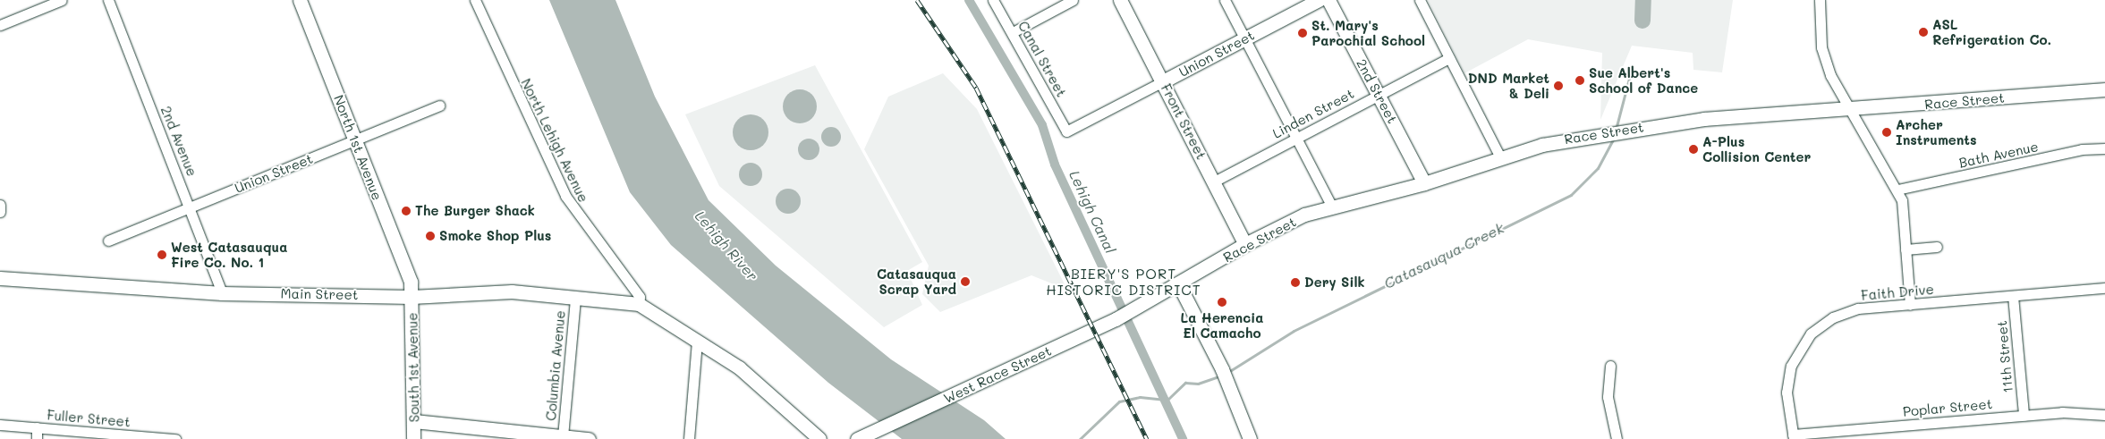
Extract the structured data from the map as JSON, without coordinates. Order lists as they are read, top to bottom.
{
  "streets": {
    "main road": [
      "Union Street",
      "2nd Street",
      "Race Street",
      "Front Street",
      "North 1st Avenue",
      "Main Street",
      "South 1st Avenue",
      "West Race Street"
    ],
    "street": [
      "Canal Street",
      "Linden Street",
      "North Lehigh Avenue",
      "2nd Avenue",
      "Bath Avenue",
      "Faith Drive",
      "11th Street",
      "Columbia Avenue",
      "Poplar Street",
      "Fuller Street"
    ]
  },
  "crossings": [
    ["Union Street", "Canal Street"],
    ["Union Street", "Front Street"],
    ["Union Street", "2nd Avenue"],
    ["Union Street", "North 1st Avenue"],
    ["2nd Street", "Race Street"],
    ["2nd Street", "Linden Street"],
    ["Race Street", "Front Street"],
    ["Race Street", "West Race Street"],
    ["Linden Street", "Front Street"],
    ["North Lehigh Avenue", "Main Street"],
    ["2nd Avenue", "Main Street"],
    ["North 1st Avenue", "Main Street"],
    ["North 1st Avenue", "South 1st Avenue"],
    ["Faith Drive", "11th Street"],
    ["Faith Drive", "Poplar Street"],
    ["Main Street", "Columbia Avenue"],
    ["Main Street", "South 1st Avenue"],
    ["11th Street", "Poplar Street"]
  ],
  "districts": ["BIERY'S PORT HISTORIC DISTRICT"],
  "water": ["Lehigh Canal", "Lehigh River", "Catasauqua Creek"],
  "places": [
    "ASL Refrigeration Co.",
    "St. Mary's Parochial School",
    "Sue Albert's School of Dance",
    "DND Market & Deli",
    "Archer Instruments",
    "A-Plus Collision Center",
    "The Burger Shack",
    "Smoke Shop Plus",
    "West Catasauqua Fire Co. No. 1",
    "Catasauqua Scrap Yard",
    "Dery Silk",
    "La Herencia El Camacho"
  ]
}
